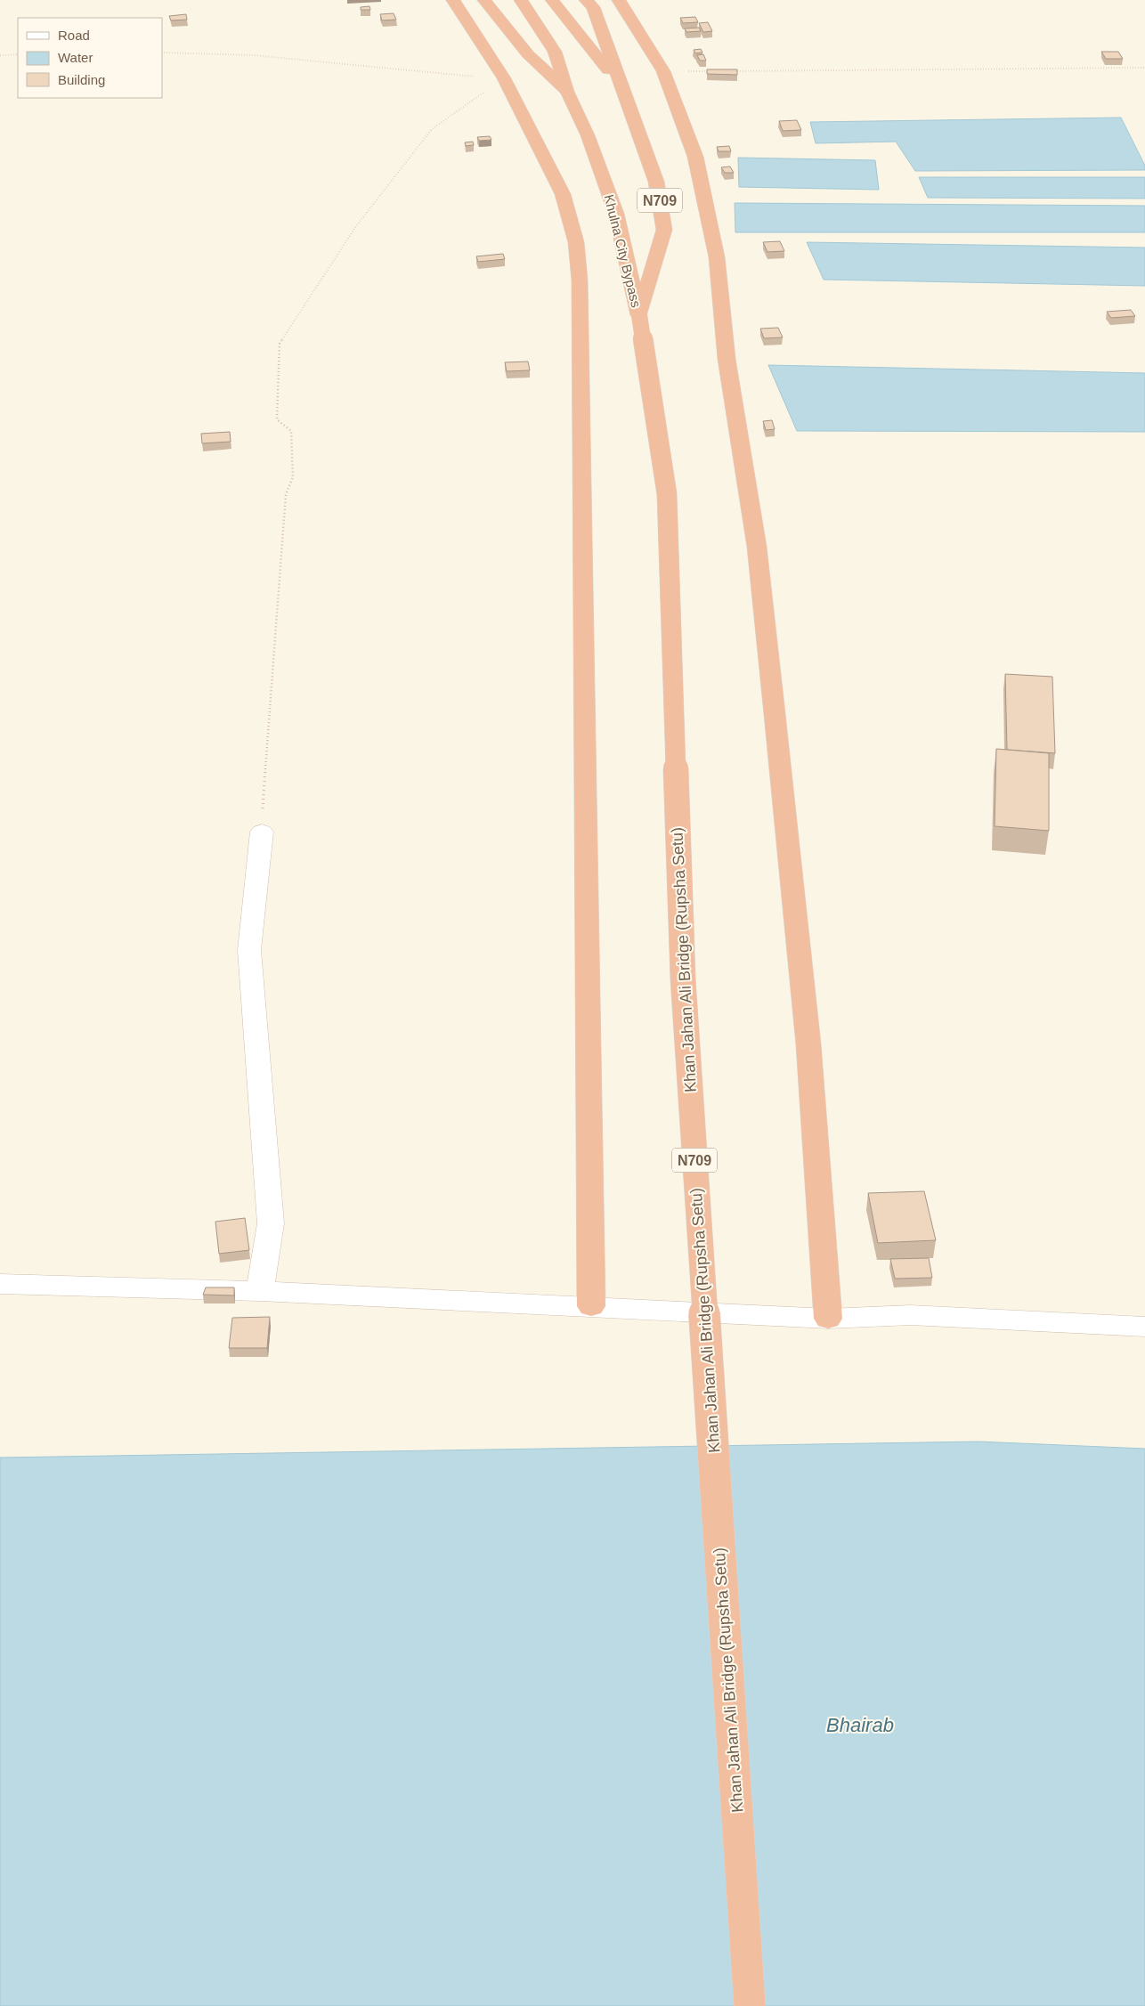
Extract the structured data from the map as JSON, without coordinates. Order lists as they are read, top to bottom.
{
  "streets": {
    "highway": ["N709", "Khulna City Bypass", "Khan Jahan Ali Bridge (Rupsha Setu)"]
  },
  "crossings": [
    ["Khulna City Bypass", "Khan Jahan Ali Bridge (Rupsha Setu)"]
  ],
  "water": ["Bhairab"],
  "legend": ["Road", "Water", "Building"]
}
